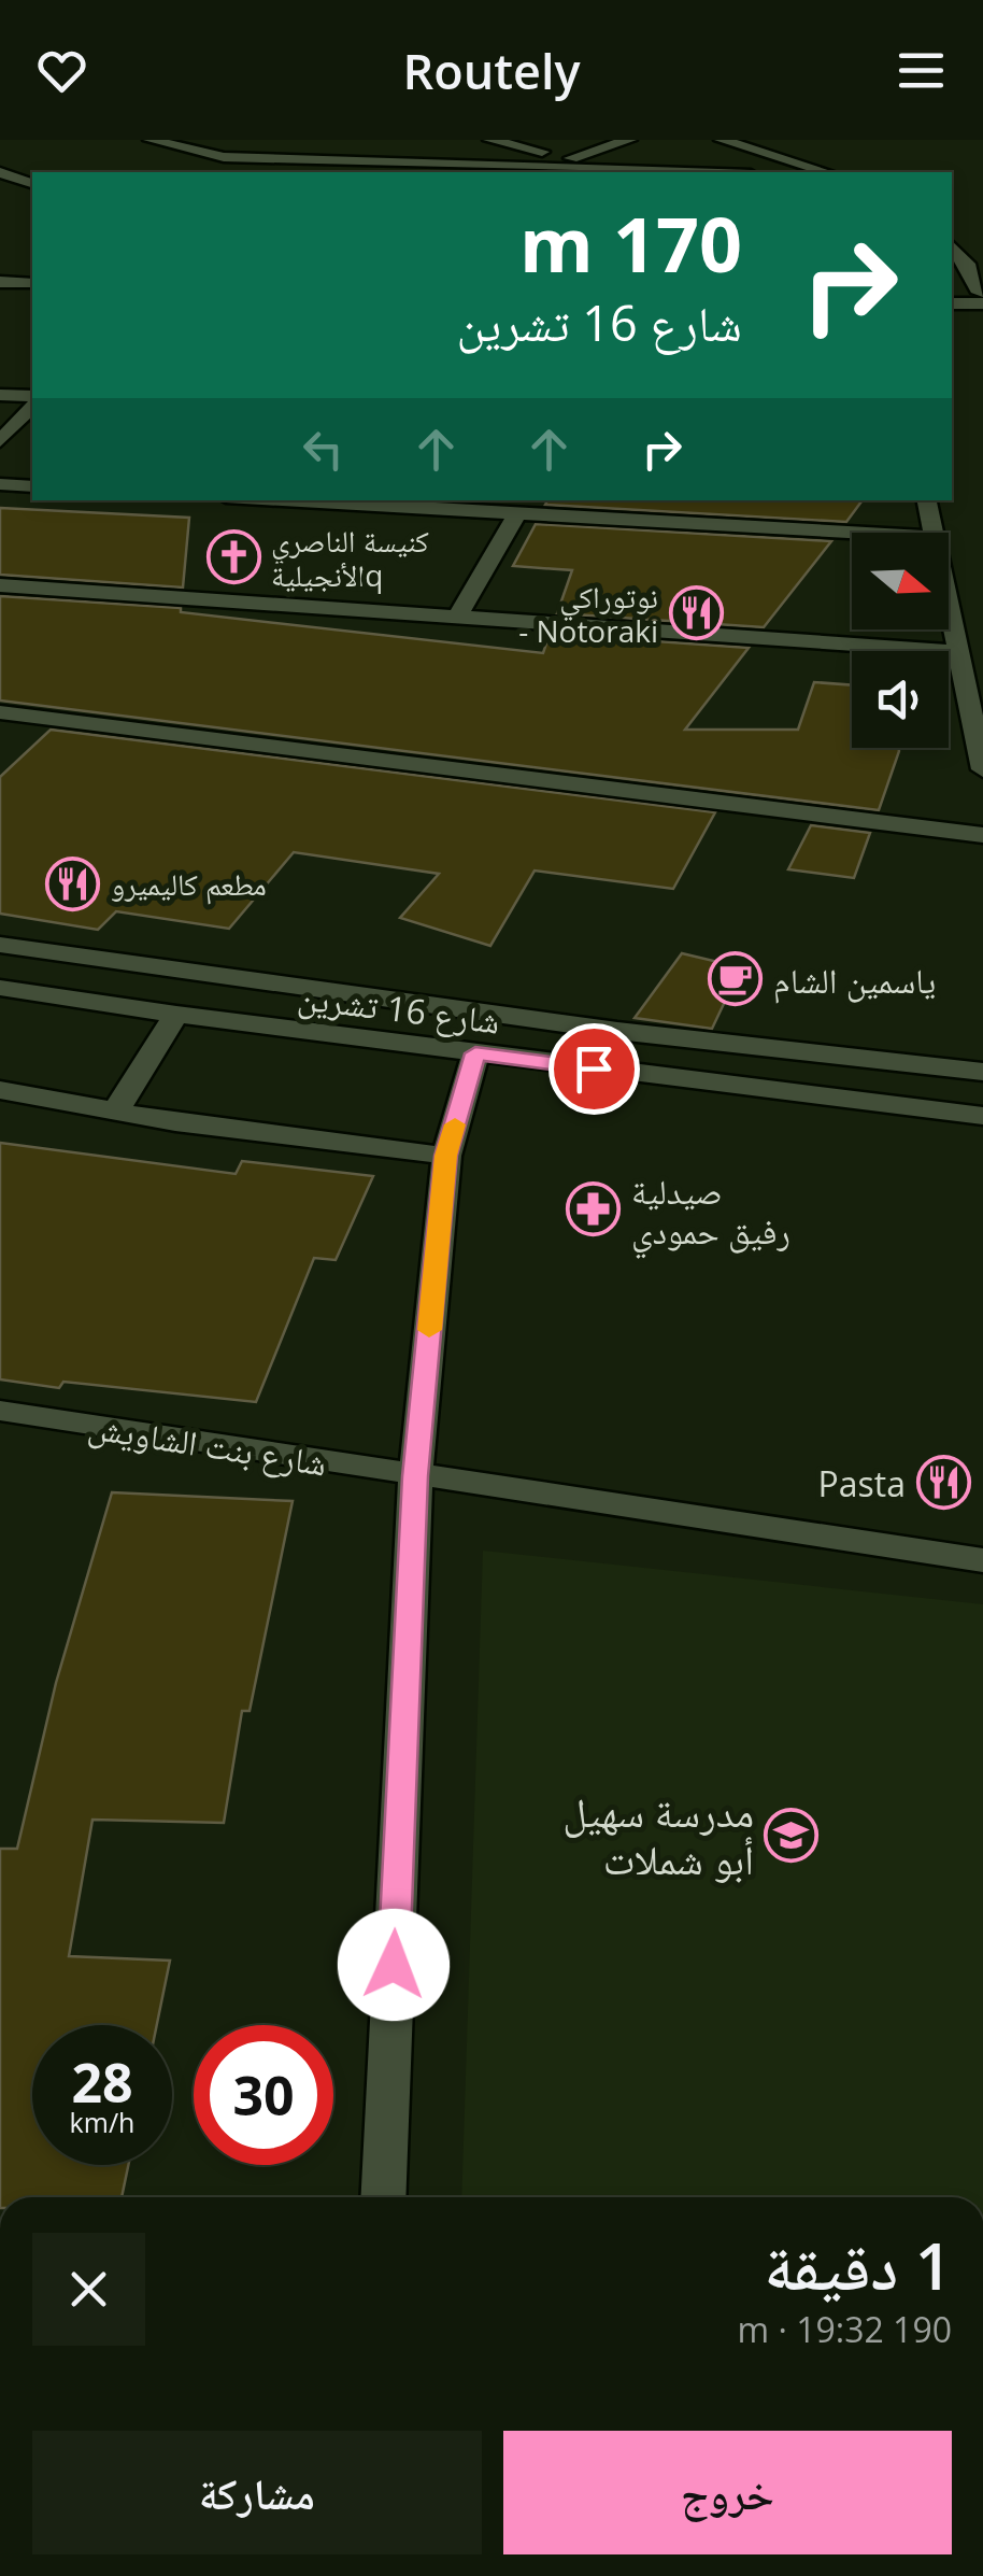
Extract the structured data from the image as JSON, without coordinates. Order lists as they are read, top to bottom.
{
  "streets": {
    "street": ["شارع 16 تشرين", "شارع بنت الشاويش"]
  },
  "places": {
    "church": ["كنيسة الناصري الأنجيليةq"],
    "restaurant": ["نوتوراكي - Notoraki", "مطعم كاليميرو", "Pasta"],
    "cafe": ["ياسمين الشام"],
    "pharmacy": ["صيدلية رفيق حمودي"],
    "school or university": ["مدرسة سهيل أبو شملات"]
  },
  "north": "right",
  "page": {
    "header": "Routely",
    "turn": ["170 m", "شارع 16 تشرين"],
    "speed": "28 km/h",
    "limit": "30",
    "heading": ["1 دقيقة", "190 m · 19:32"],
    "buttons": ["خروج", "مشاركة"]
  }
}
